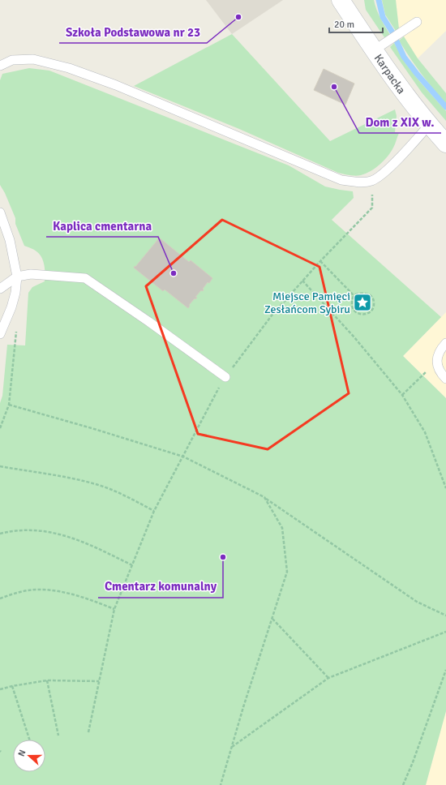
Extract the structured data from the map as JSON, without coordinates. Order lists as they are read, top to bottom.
{
  "streets": {
    "street": ["Karpacka"]
  },
  "places": {
    "other": [
      "Szkoła Podstawowa nr 23",
      "Dom z XIX w.",
      "Kaplica cmentarna",
      "Cmentarz komunalny"
    ],
    "place": ["Miejsce Pamięci Zesłańcom Sybiru"]
  },
  "scale_bar": "20 m",
  "north": "left"
}
